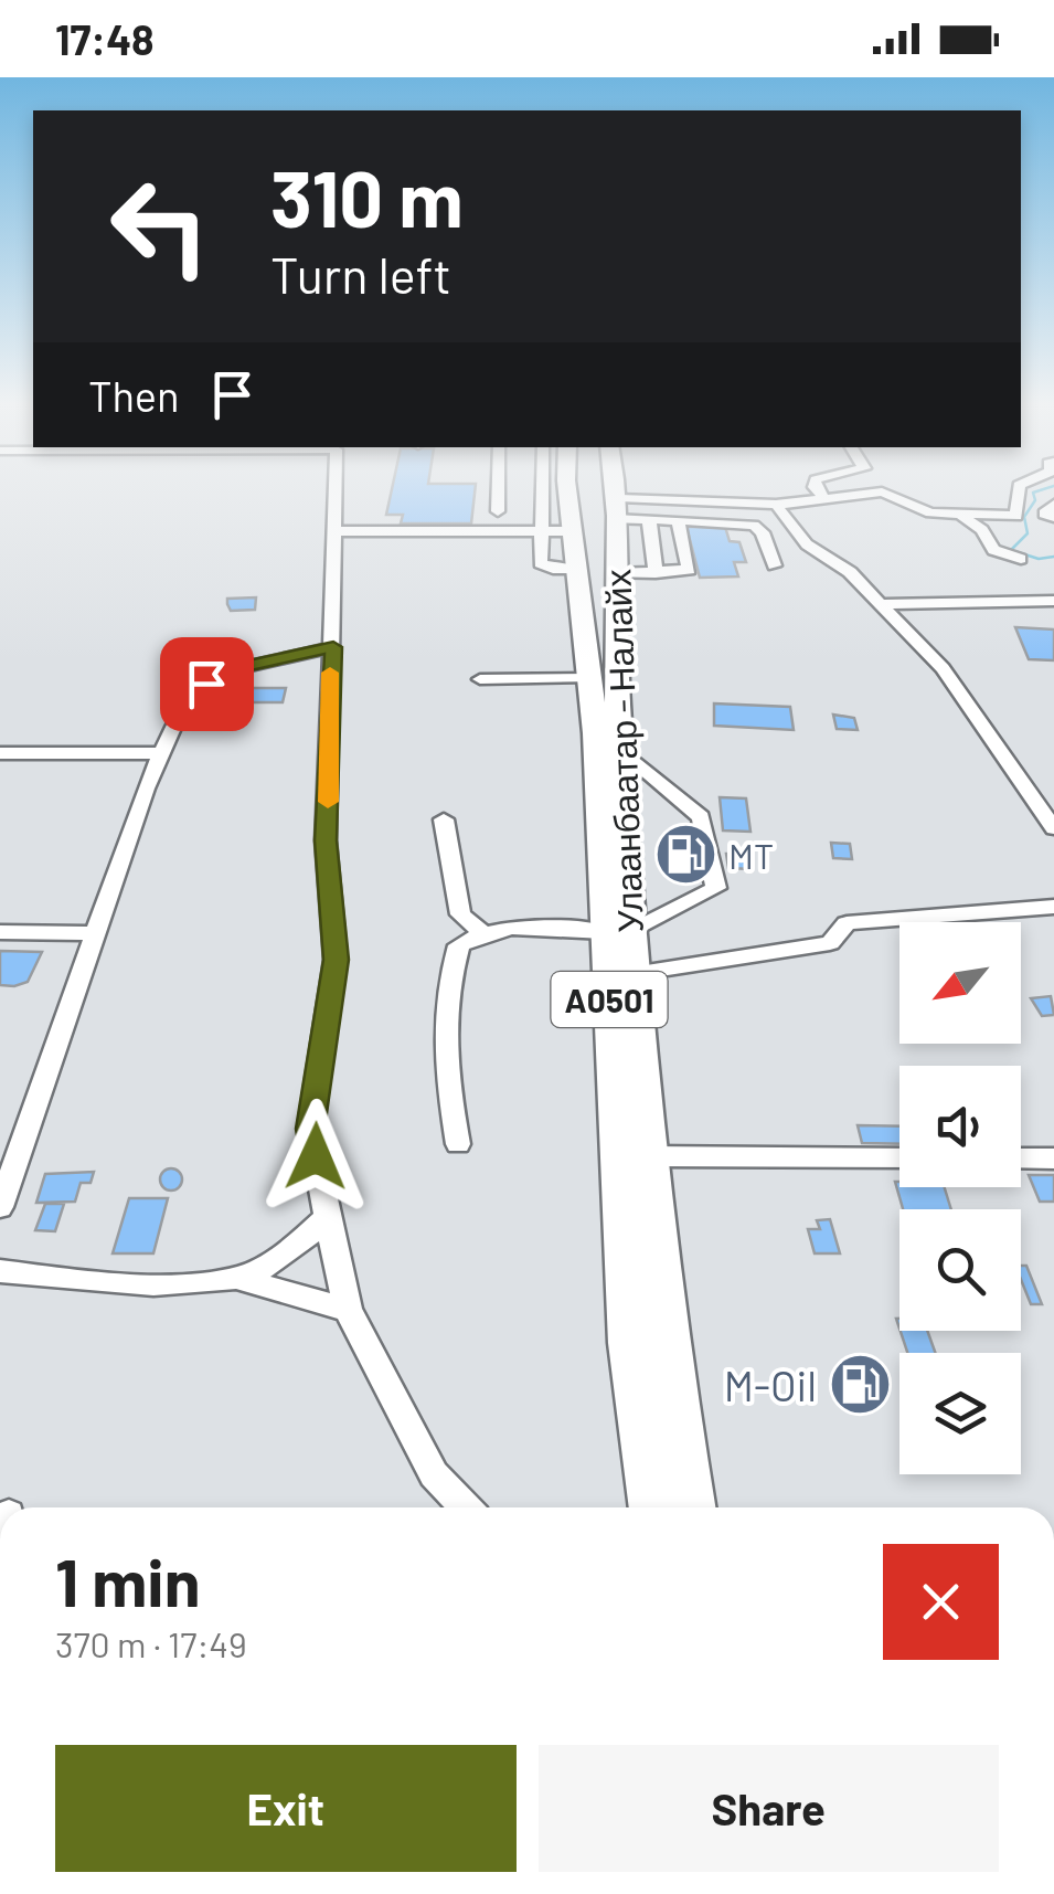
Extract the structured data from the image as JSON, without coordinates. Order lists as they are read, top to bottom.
{
  "streets": {
    "highway": ["Улаанбаатар - Налайх", "A0501"]
  },
  "places": {
    "fuel station": ["MT", "M-Oil"]
  },
  "north": "bottom left",
  "page": {
    "status": "17:48",
    "turn": ["310 m", "Turn left"],
    "then": "Then",
    "heading": ["1 min", "370 m · 17:49"],
    "buttons": ["Exit", "Share"]
  }
}
